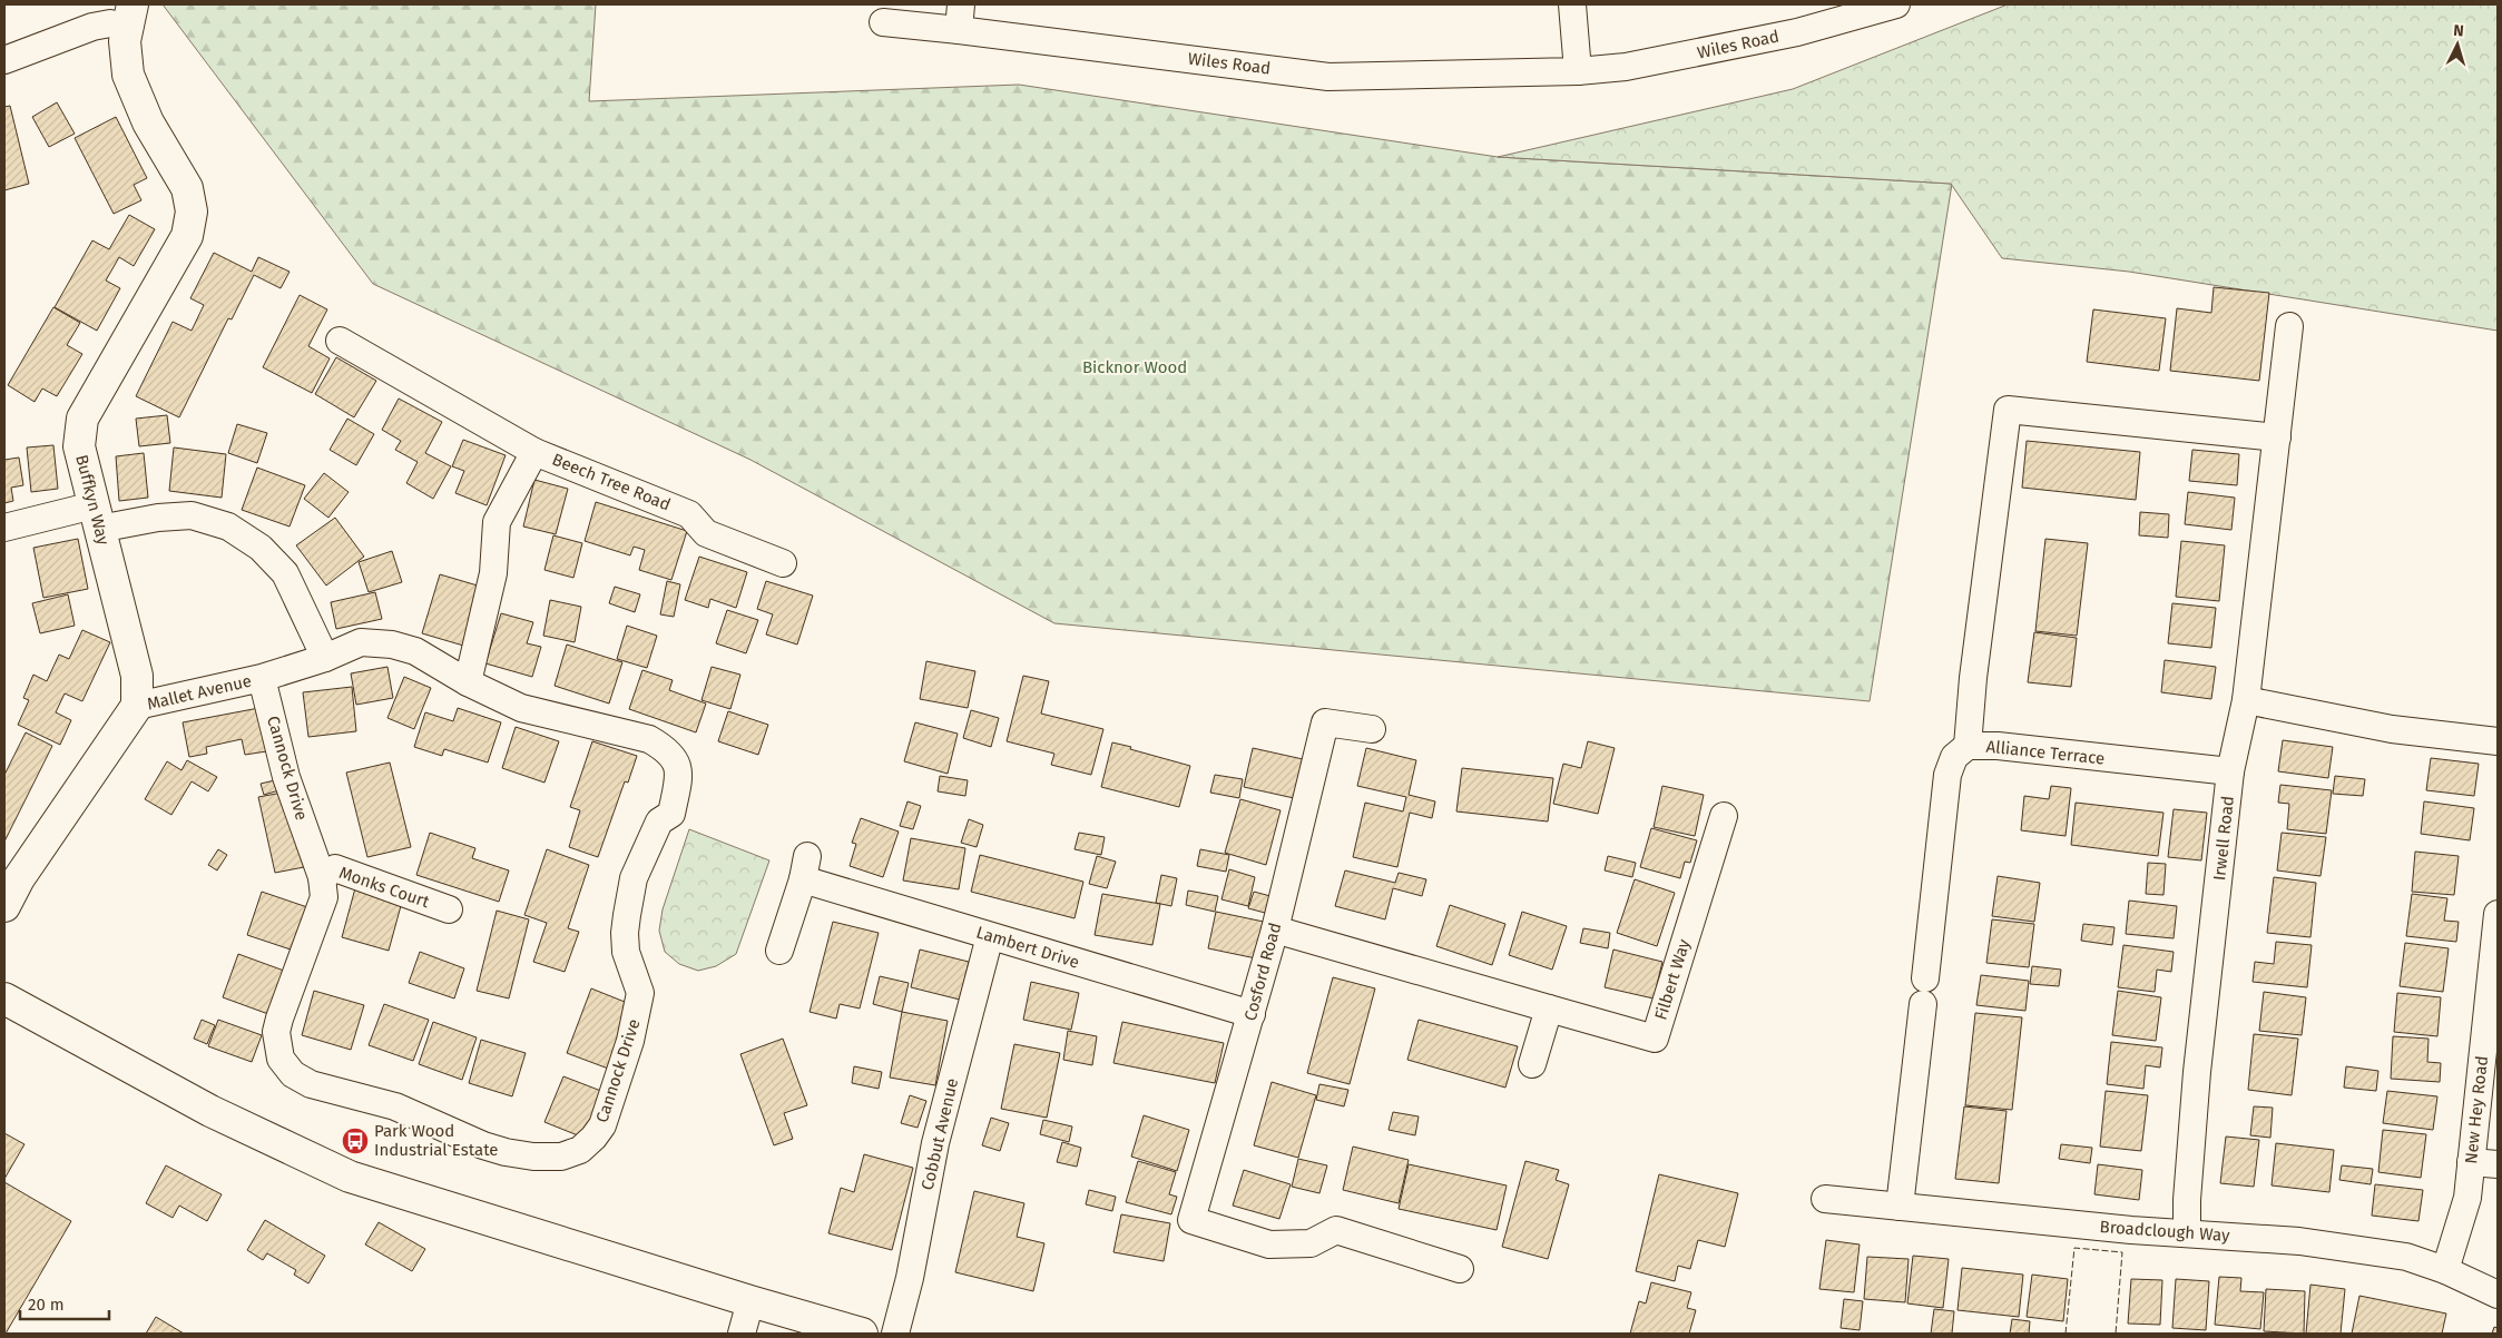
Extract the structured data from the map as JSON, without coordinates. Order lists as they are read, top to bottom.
{
  "streets": {
    "street": [
      "Wiles Road",
      "Beech Tree Road",
      "Buffkyn Way",
      "Mallet Avenue",
      "Alliance Terrace",
      "Cannock Drive",
      "Irwell Road",
      "Monks Court",
      "Lambert Drive",
      "Cosford Road",
      "Filbert Way",
      "New Hey Road",
      "Cobbut Avenue",
      "Broadclough Way"
    ]
  },
  "crossings": [
    ["Beech Tree Road", "Cannock Drive"],
    ["Buffkyn Way", "Mallet Avenue"],
    ["Mallet Avenue", "Cannock Drive"],
    ["Alliance Terrace", "Irwell Road"],
    ["Alliance Terrace", "Broadclough Way"],
    ["Cannock Drive", "Monks Court"],
    ["Irwell Road", "Broadclough Way"],
    ["Lambert Drive", "Cosford Road"],
    ["Lambert Drive", "Cobbut Avenue"],
    ["Cosford Road", "Filbert Way"],
    ["New Hey Road", "Broadclough Way"]
  ],
  "parks": ["Bicknor Wood"],
  "places": {
    "bus stop": ["Park Wood Industrial Estate"]
  },
  "scale_bar": "20 m",
  "north": "top"
}
